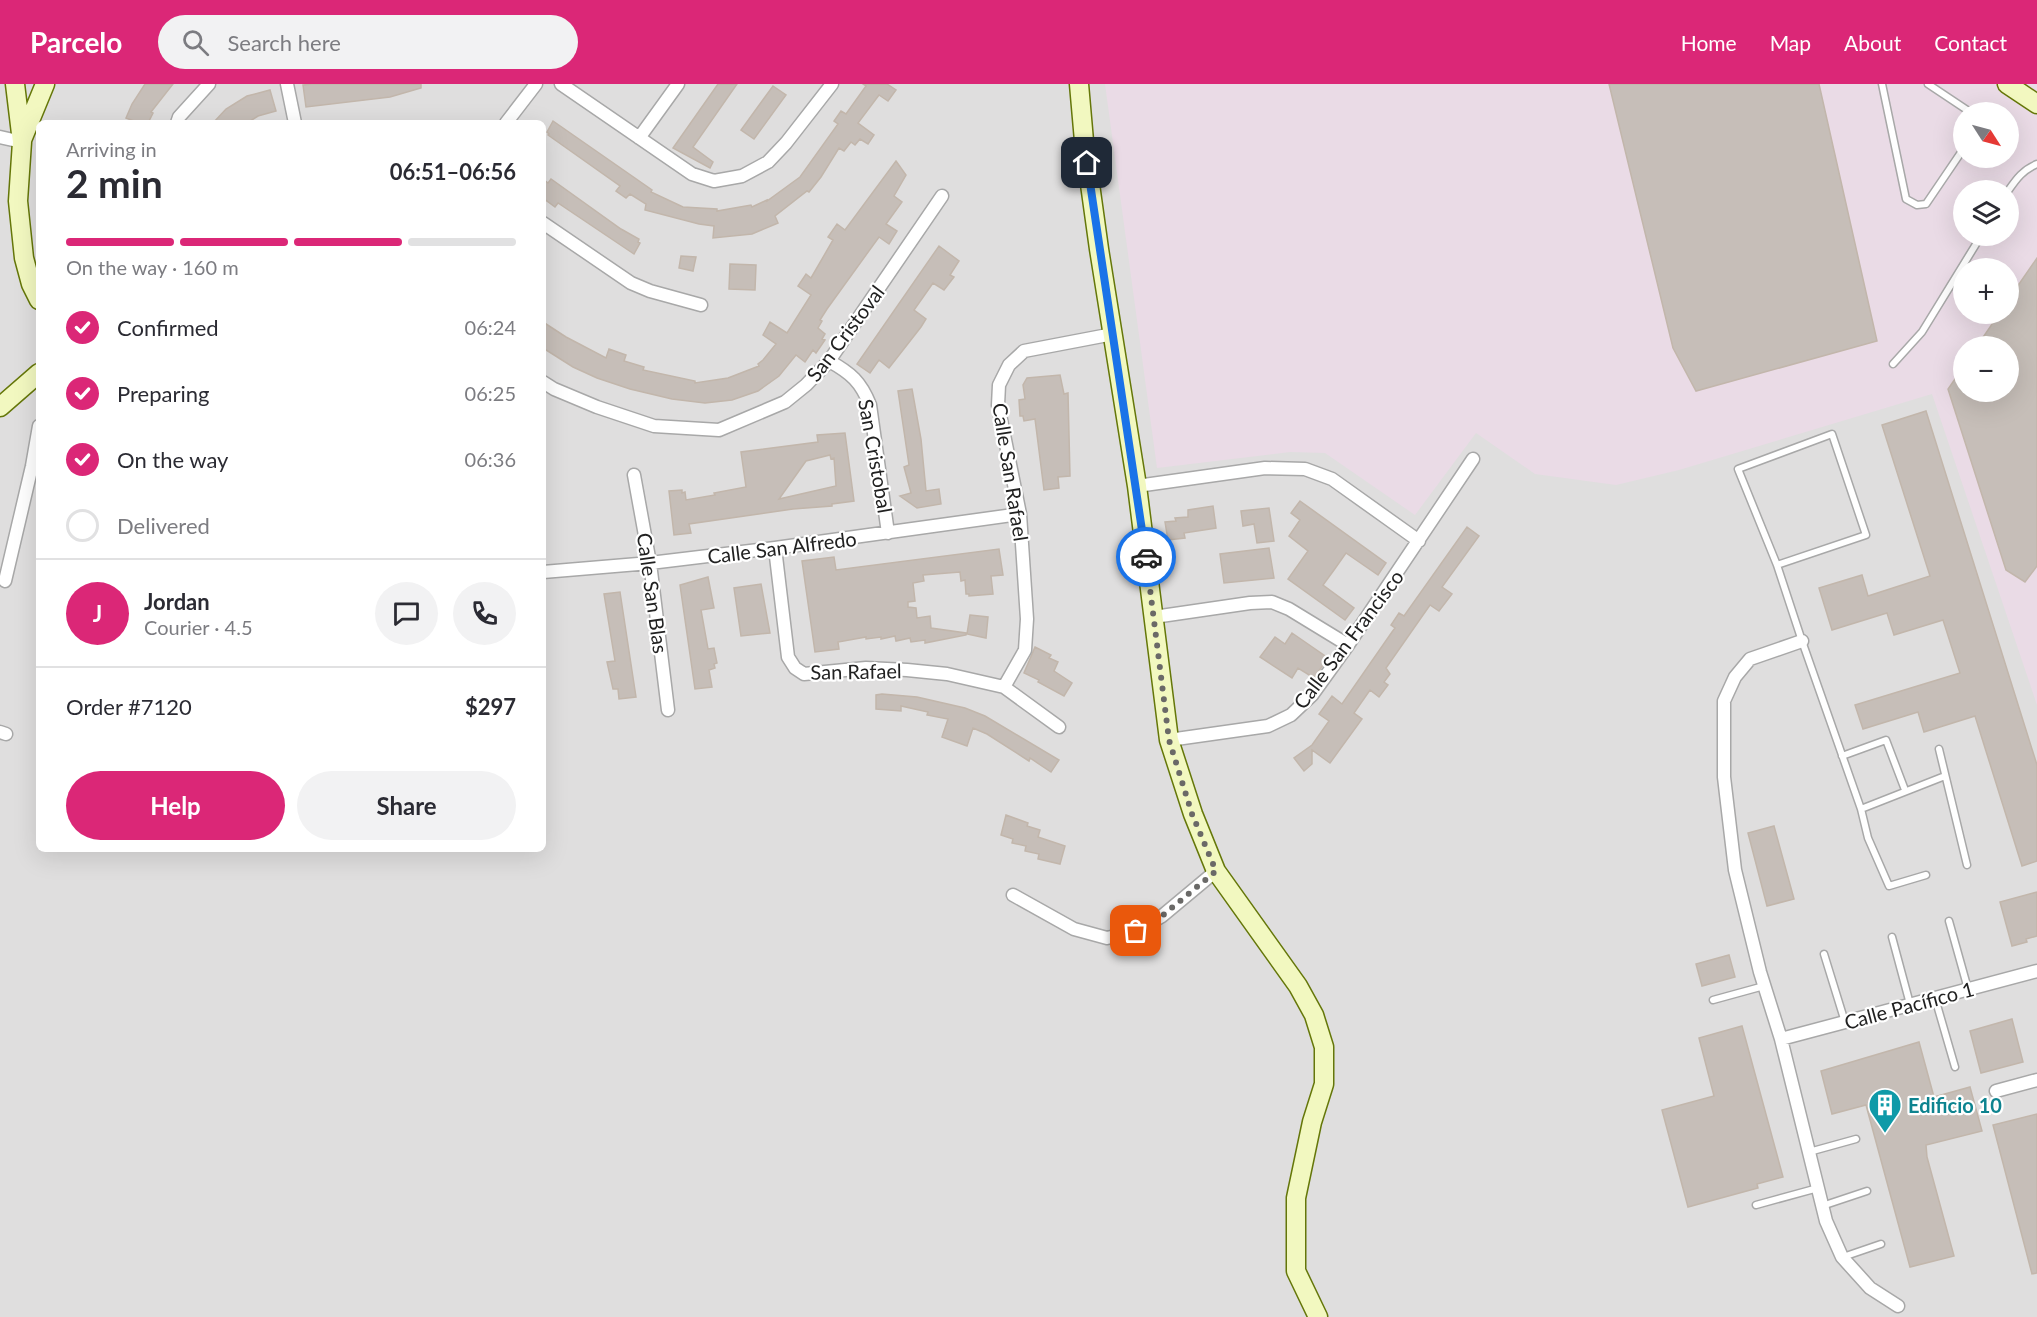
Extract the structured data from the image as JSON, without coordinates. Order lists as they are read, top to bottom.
{
  "streets": {
    "street": [
      "San Cristoval",
      "San Cristobal",
      "Calle San Rafael",
      "Calle San Alfredo",
      "Calle San Blas",
      "Calle San Francisco",
      "San Rafael",
      "Calle Pacífico 1"
    ]
  },
  "crossings": [
    ["San Cristoval", "San Cristobal"],
    ["San Cristobal", "Calle San Alfredo"],
    ["Calle San Rafael", "Calle San Alfredo"],
    ["Calle San Rafael", "San Rafael"],
    ["Calle San Alfredo", "Calle San Blas"],
    ["Calle San Alfredo", "San Rafael"]
  ],
  "places": {
    "building": ["Edificio 10"]
  },
  "north": "bottom right",
  "page": {
    "header": "Parcelo",
    "search": "Search here",
    "nav": [
      "Home",
      "Map",
      "About",
      "Contact"
    ],
    "map_buttons": ["+", "−"],
    "heading": ["2 min", "Arriving in", "06:51–06:56"],
    "panel": [
      "Jordan",
      "Courier · 4.5",
      "Order #7120",
      "$297"
    ],
    "bar": "On the way · 160 m",
    "list": [
      ["Confirmed", "06:24"],
      ["Preparing", "06:25"],
      ["On the way", "06:36"],
      "Delivered"
    ],
    "round": "J",
    "buttons": ["Help", "Share"]
  }
}
